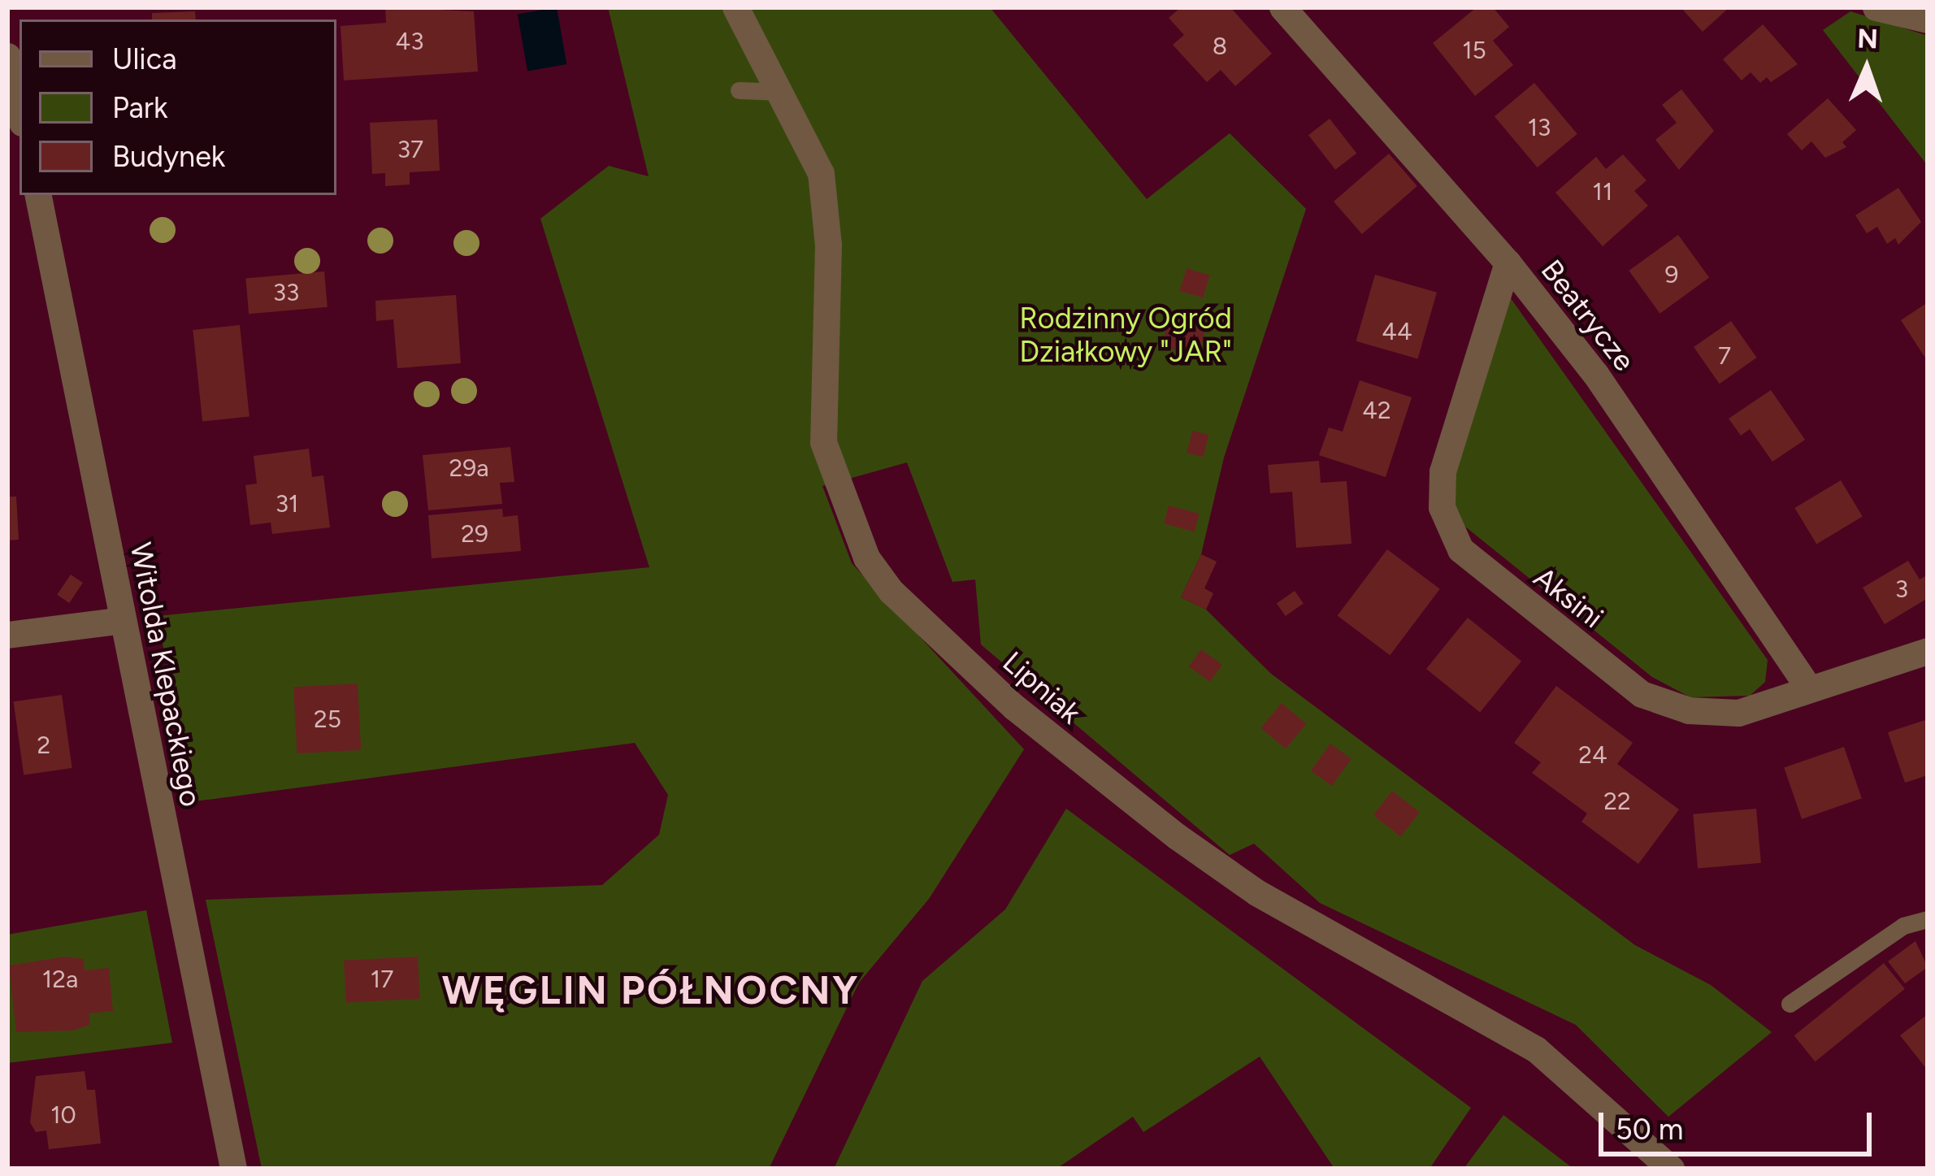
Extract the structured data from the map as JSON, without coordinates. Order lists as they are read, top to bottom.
{
  "streets": {
    "street": [
      "Beatrycze",
      "Aksini",
      "Witolda Klepackiego",
      "Lipniak"
    ]
  },
  "crossings": [
    ["Beatrycze", "Aksini"]
  ],
  "districts": ["WĘGLIN PÓŁNOCNY"],
  "parks": ["Rodzinny Ogród Działkowy \"JAR\""],
  "house_numbers": [
    "43",
    "8",
    "15",
    "13",
    "37",
    "11",
    "9",
    "33",
    "44",
    "7",
    "42",
    "29a",
    "31",
    "29",
    "3",
    "25",
    "2",
    "24",
    "22",
    "12a",
    "17",
    "10"
  ],
  "legend": ["Ulica", "Park", "Budynek"],
  "scale_bar": "50 m",
  "north": "top"
}
